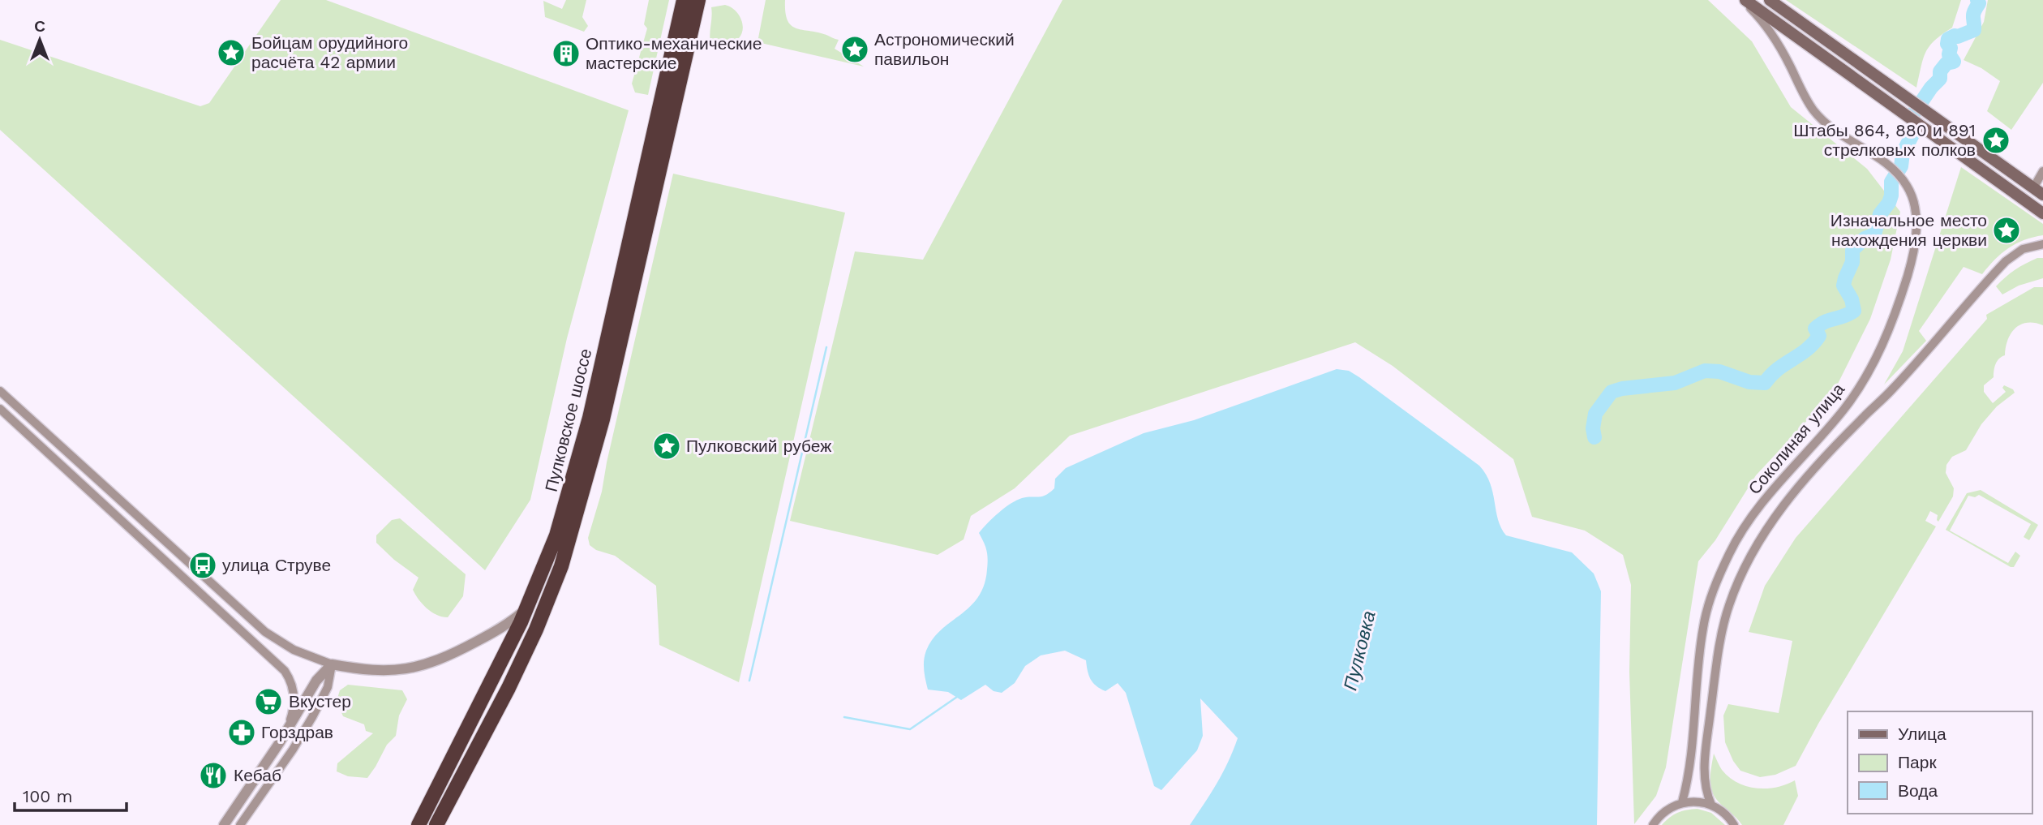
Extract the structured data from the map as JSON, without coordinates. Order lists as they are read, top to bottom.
{
  "streets": {
    "highway": ["Пулковское шоссе"],
    "street": ["Соколиная улица"]
  },
  "water": ["Пулковка"],
  "places": {
    "place": [
      "Астрономический павильон",
      "Бойцам орудийного расчёта 42 армии",
      "Штабы 864, 880 и 891 стрелковых полков",
      "Изначальное место нахождения церкви",
      "Пулковский рубеж"
    ],
    "building": ["Оптико-механические мастерские"],
    "bus stop": ["улица Струве"],
    "supermarket": ["Вкустер"],
    "pharmacy": ["Горздрав"],
    "restaurant": ["Кебаб"]
  },
  "legend": ["Улица", "Парк", "Вода"],
  "scale_bar": "100 m",
  "north": "top"
}
